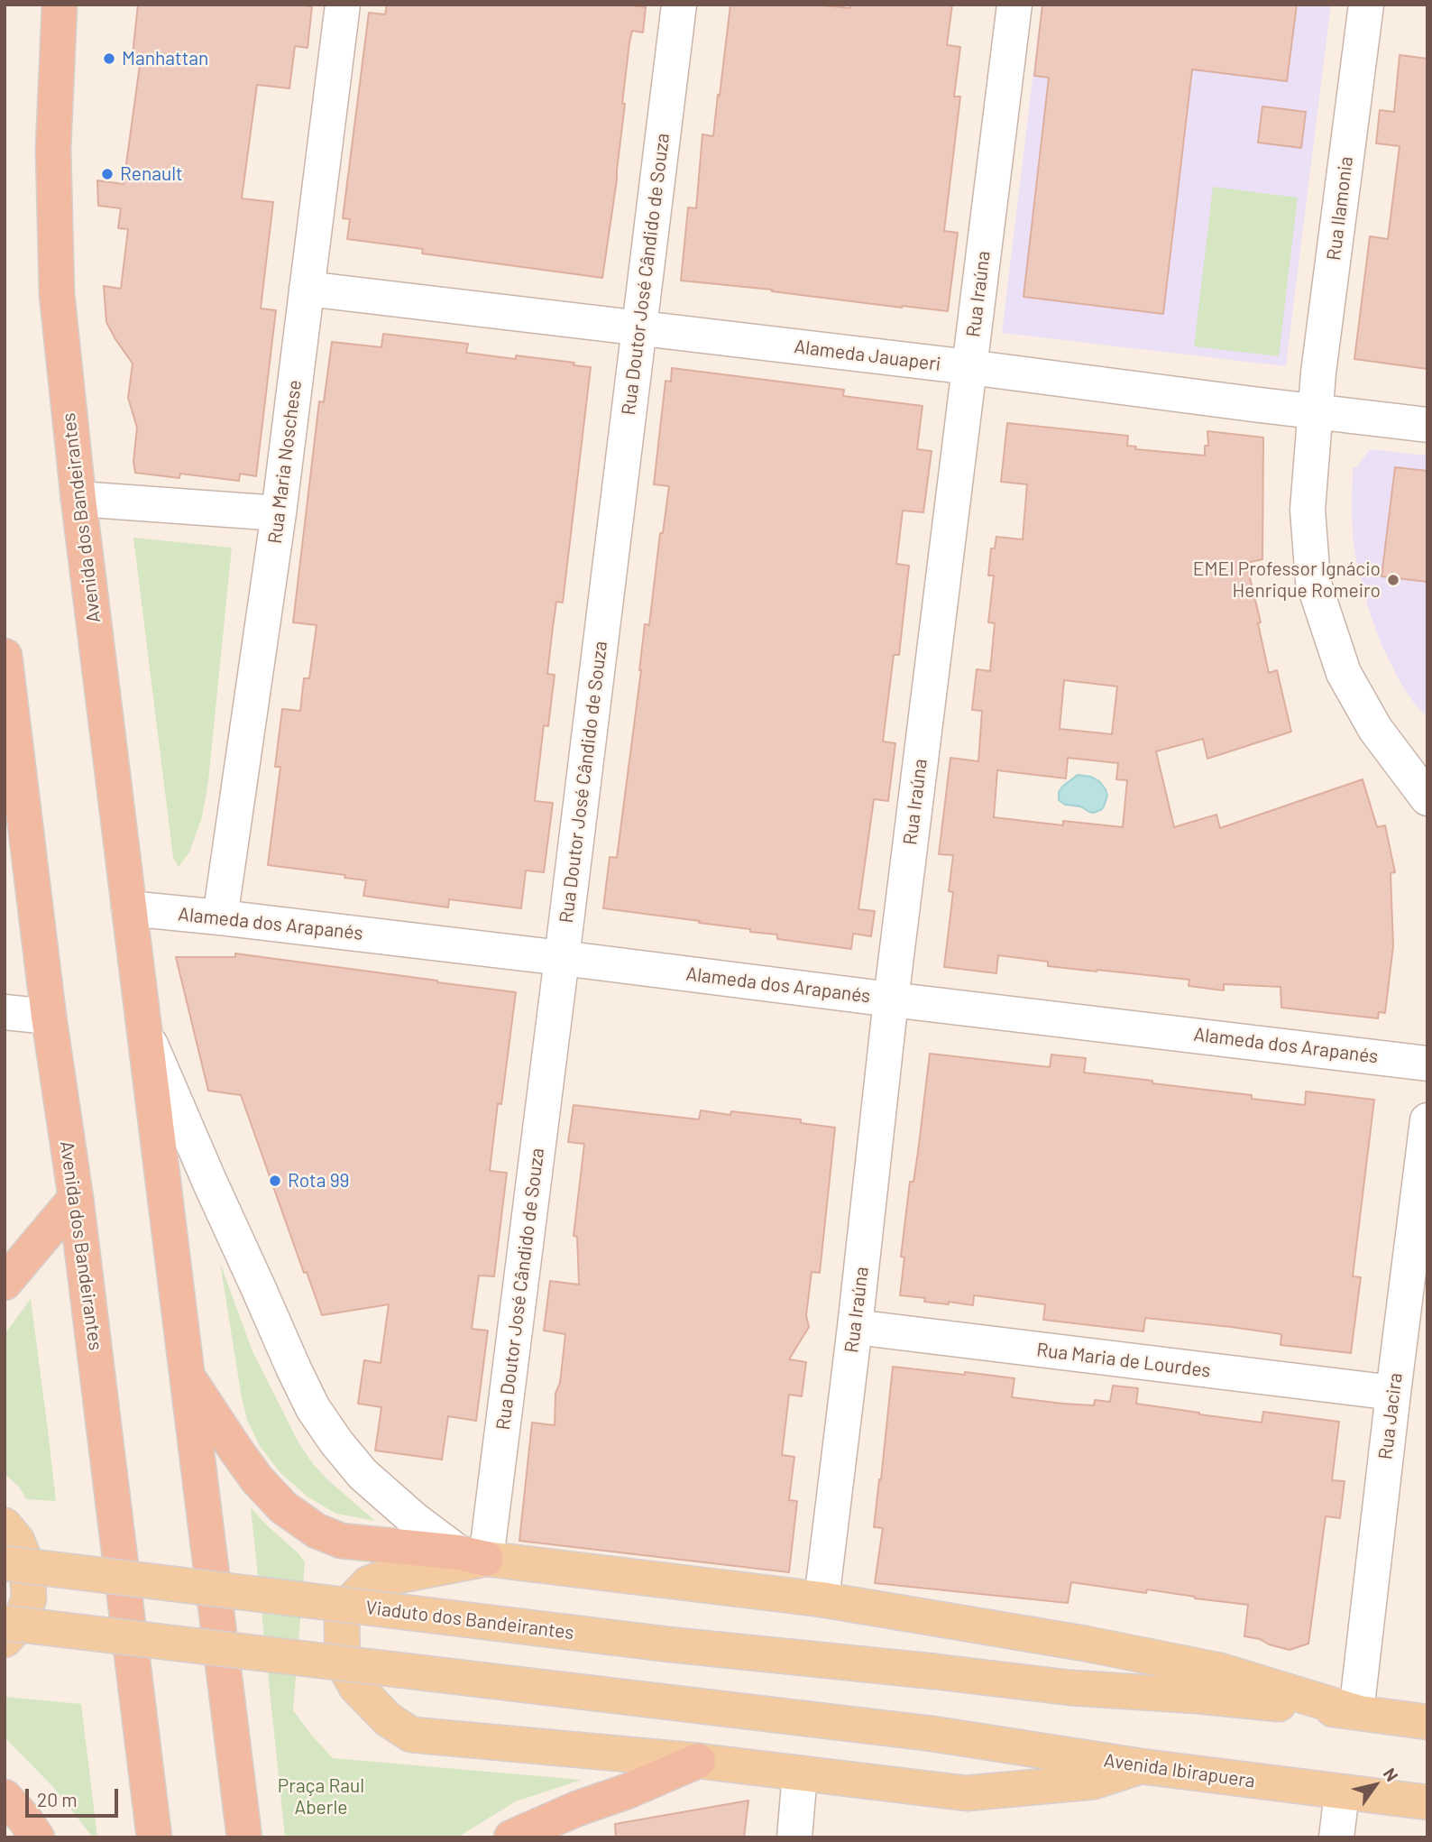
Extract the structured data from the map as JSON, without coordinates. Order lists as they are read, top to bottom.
{
  "streets": {
    "highway": ["Avenida dos Bandeirantes"],
    "main road": ["Viaduto dos Bandeirantes", "Avenida Ibirapuera"],
    "street": [
      "Rua Ilamonia",
      "Rua Doutor José Cândido de Souza",
      "Rua Iraúna",
      "Alameda Jauaperi",
      "Rua Maria Noschese",
      "Alameda dos Arapanés",
      "Rua Maria de Lourdes",
      "Rua Jacira"
    ]
  },
  "crossings": [
    ["Rua Ilamonia", "Alameda Jauaperi"],
    ["Rua Doutor José Cândido de Souza", "Alameda Jauaperi"],
    ["Rua Doutor José Cândido de Souza", "Avenida dos Bandeirantes"],
    ["Rua Doutor José Cândido de Souza", "Alameda dos Arapanés"],
    ["Rua Iraúna", "Alameda Jauaperi"],
    ["Rua Iraúna", "Alameda dos Arapanés"],
    ["Rua Iraúna", "Rua Maria de Lourdes"],
    ["Alameda Jauaperi", "Rua Maria Noschese"],
    ["Rua Maria Noschese", "Alameda dos Arapanés"],
    ["Avenida dos Bandeirantes", "Alameda dos Arapanés"],
    ["Rua Maria de Lourdes", "Rua Jacira"],
    ["Rua Jacira", "Viaduto dos Bandeirantes"]
  ],
  "parks": ["Praça Raul Aberle"],
  "places": [
    "Manhattan",
    "Renault",
    "EMEI Professor Ignácio Henrique Romeiro",
    "Rota 99"
  ],
  "scale_bar": "20 m",
  "north": "top right"
}
